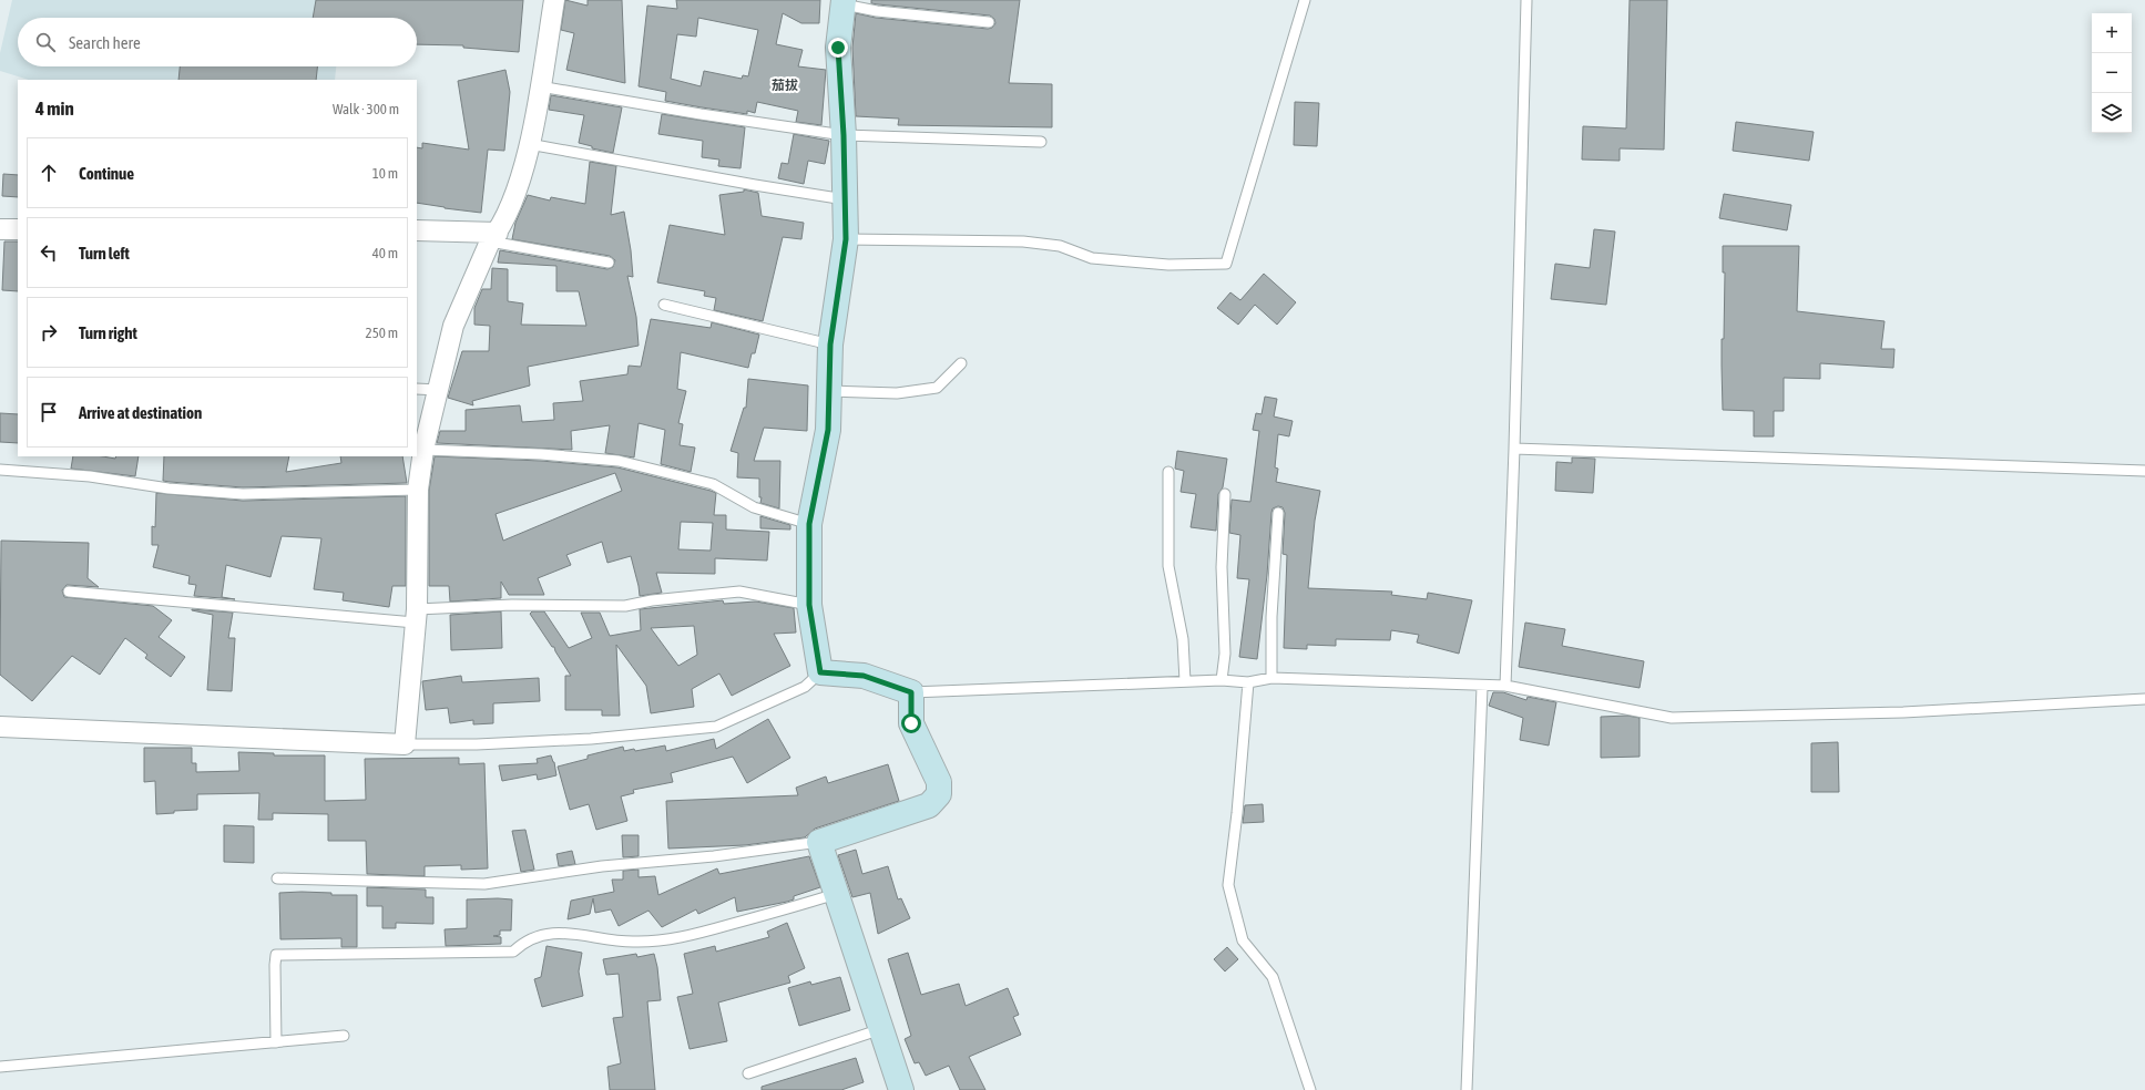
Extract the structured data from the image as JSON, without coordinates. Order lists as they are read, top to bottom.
{
  "districts": ["茄拔"],
  "page": {
    "map_buttons": ["+", "−"],
    "search": "Search here",
    "heading": ["4 min", "Walk · 300 m"],
    "list": [
      ["Continue", "10 m"],
      ["Turn left", "40 m"],
      ["Turn right", "250 m"],
      "Arrive at destination"
    ]
  }
}
